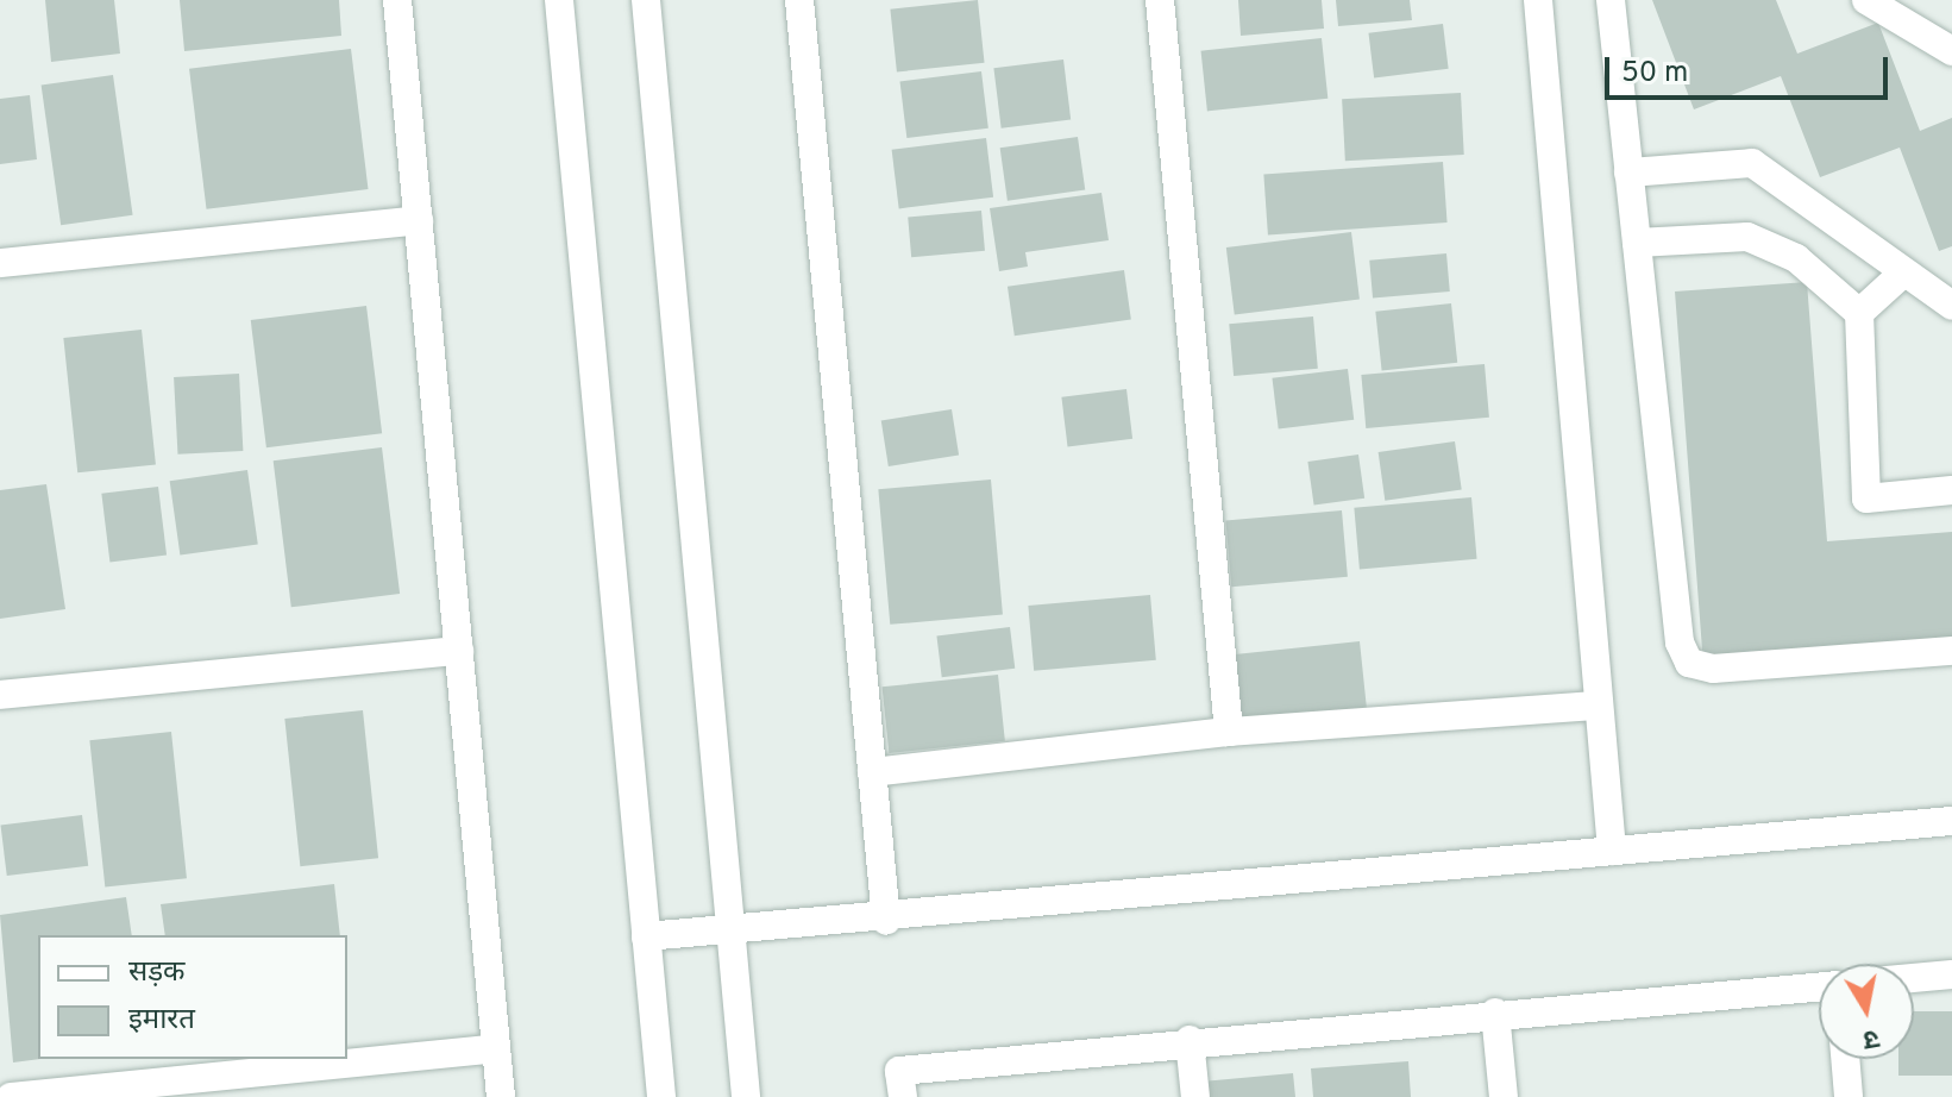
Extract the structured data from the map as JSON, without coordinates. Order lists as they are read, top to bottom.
{
  "legend": ["सड़क", "इमारत"],
  "scale_bar": "50 m",
  "north": "bottom"
}
